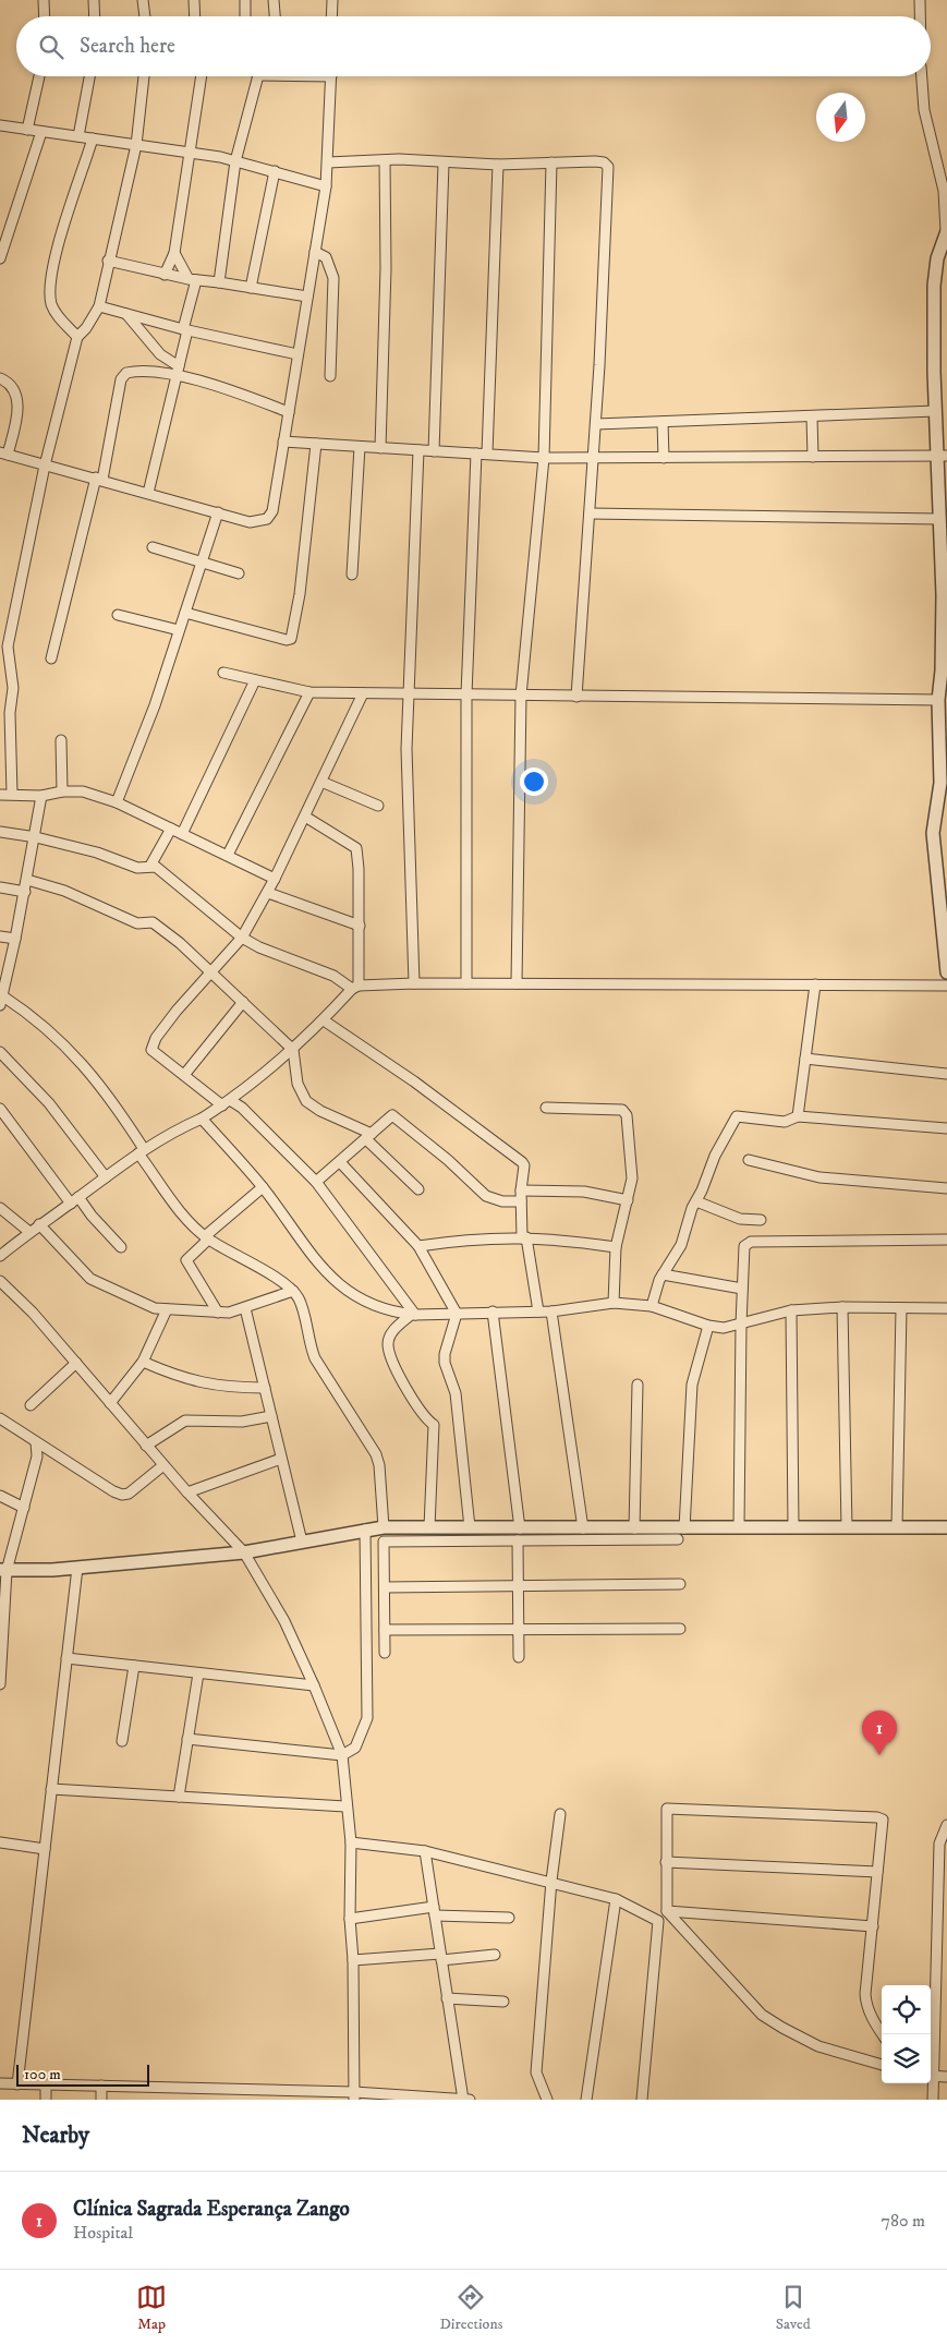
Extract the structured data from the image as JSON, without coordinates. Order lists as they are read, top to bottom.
{
  "scale_bar": "100 m",
  "north": "bottom",
  "page": {
    "search": "Search here",
    "pins": "1",
    "scale": "100 m",
    "heading": "Nearby",
    "list": [
      {
        "mark": "1",
        "name": "Clínica Sagrada Esperança Zango",
        "note": "Hospital",
        "value": "780 m"
      }
    ],
    "nav": ["Map", "Directions", "Saved"]
  }
}
